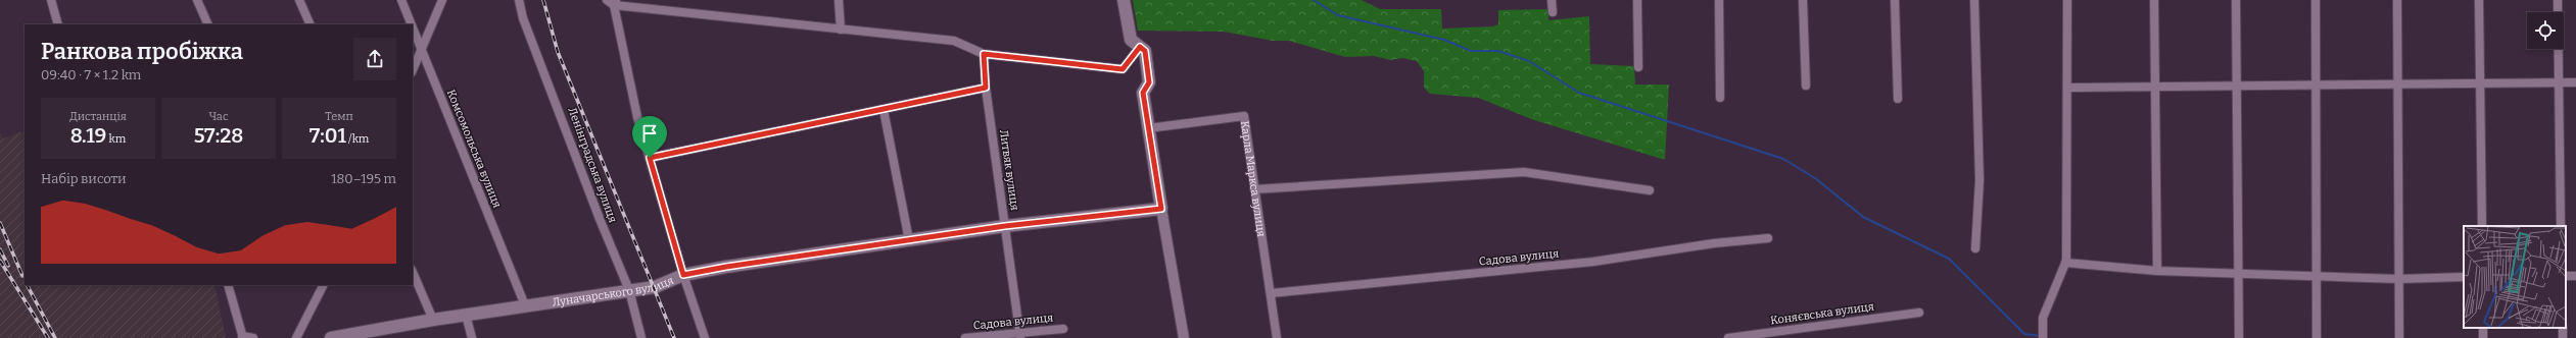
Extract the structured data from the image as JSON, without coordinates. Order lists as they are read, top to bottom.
{
  "streets": {
    "main road": ["Луначарського вулиця"],
    "street": [
      "Комсомольська вулиця",
      "Ленінградська вулиця",
      "Литвяк вулиця",
      "Карла Маркса вулиця",
      "Садова вулиця",
      "Коняєвська вулиця"
    ]
  },
  "crossings": [
    ["Комсомольська вулиця", "Луначарського вулиця"],
    ["Ленінградська вулиця", "Луначарського вулиця"],
    ["Литвяк вулиця", "Садова вулиця"],
    ["Литвяк вулиця", "Луначарського вулиця"],
    ["Карла Маркса вулиця", "Садова вулиця"]
  ],
  "page": {
    "heading": ["Ранкова пробіжка", "09:40 · 7 × 1.2 km"],
    "stats": [
      ["Дистанція", "8.19 km"],
      ["Час", "57:28"],
      ["Темп", "7:01 /km"]
    ],
    "chart": ["Набір висоти", "180–195 m"]
  }
}
